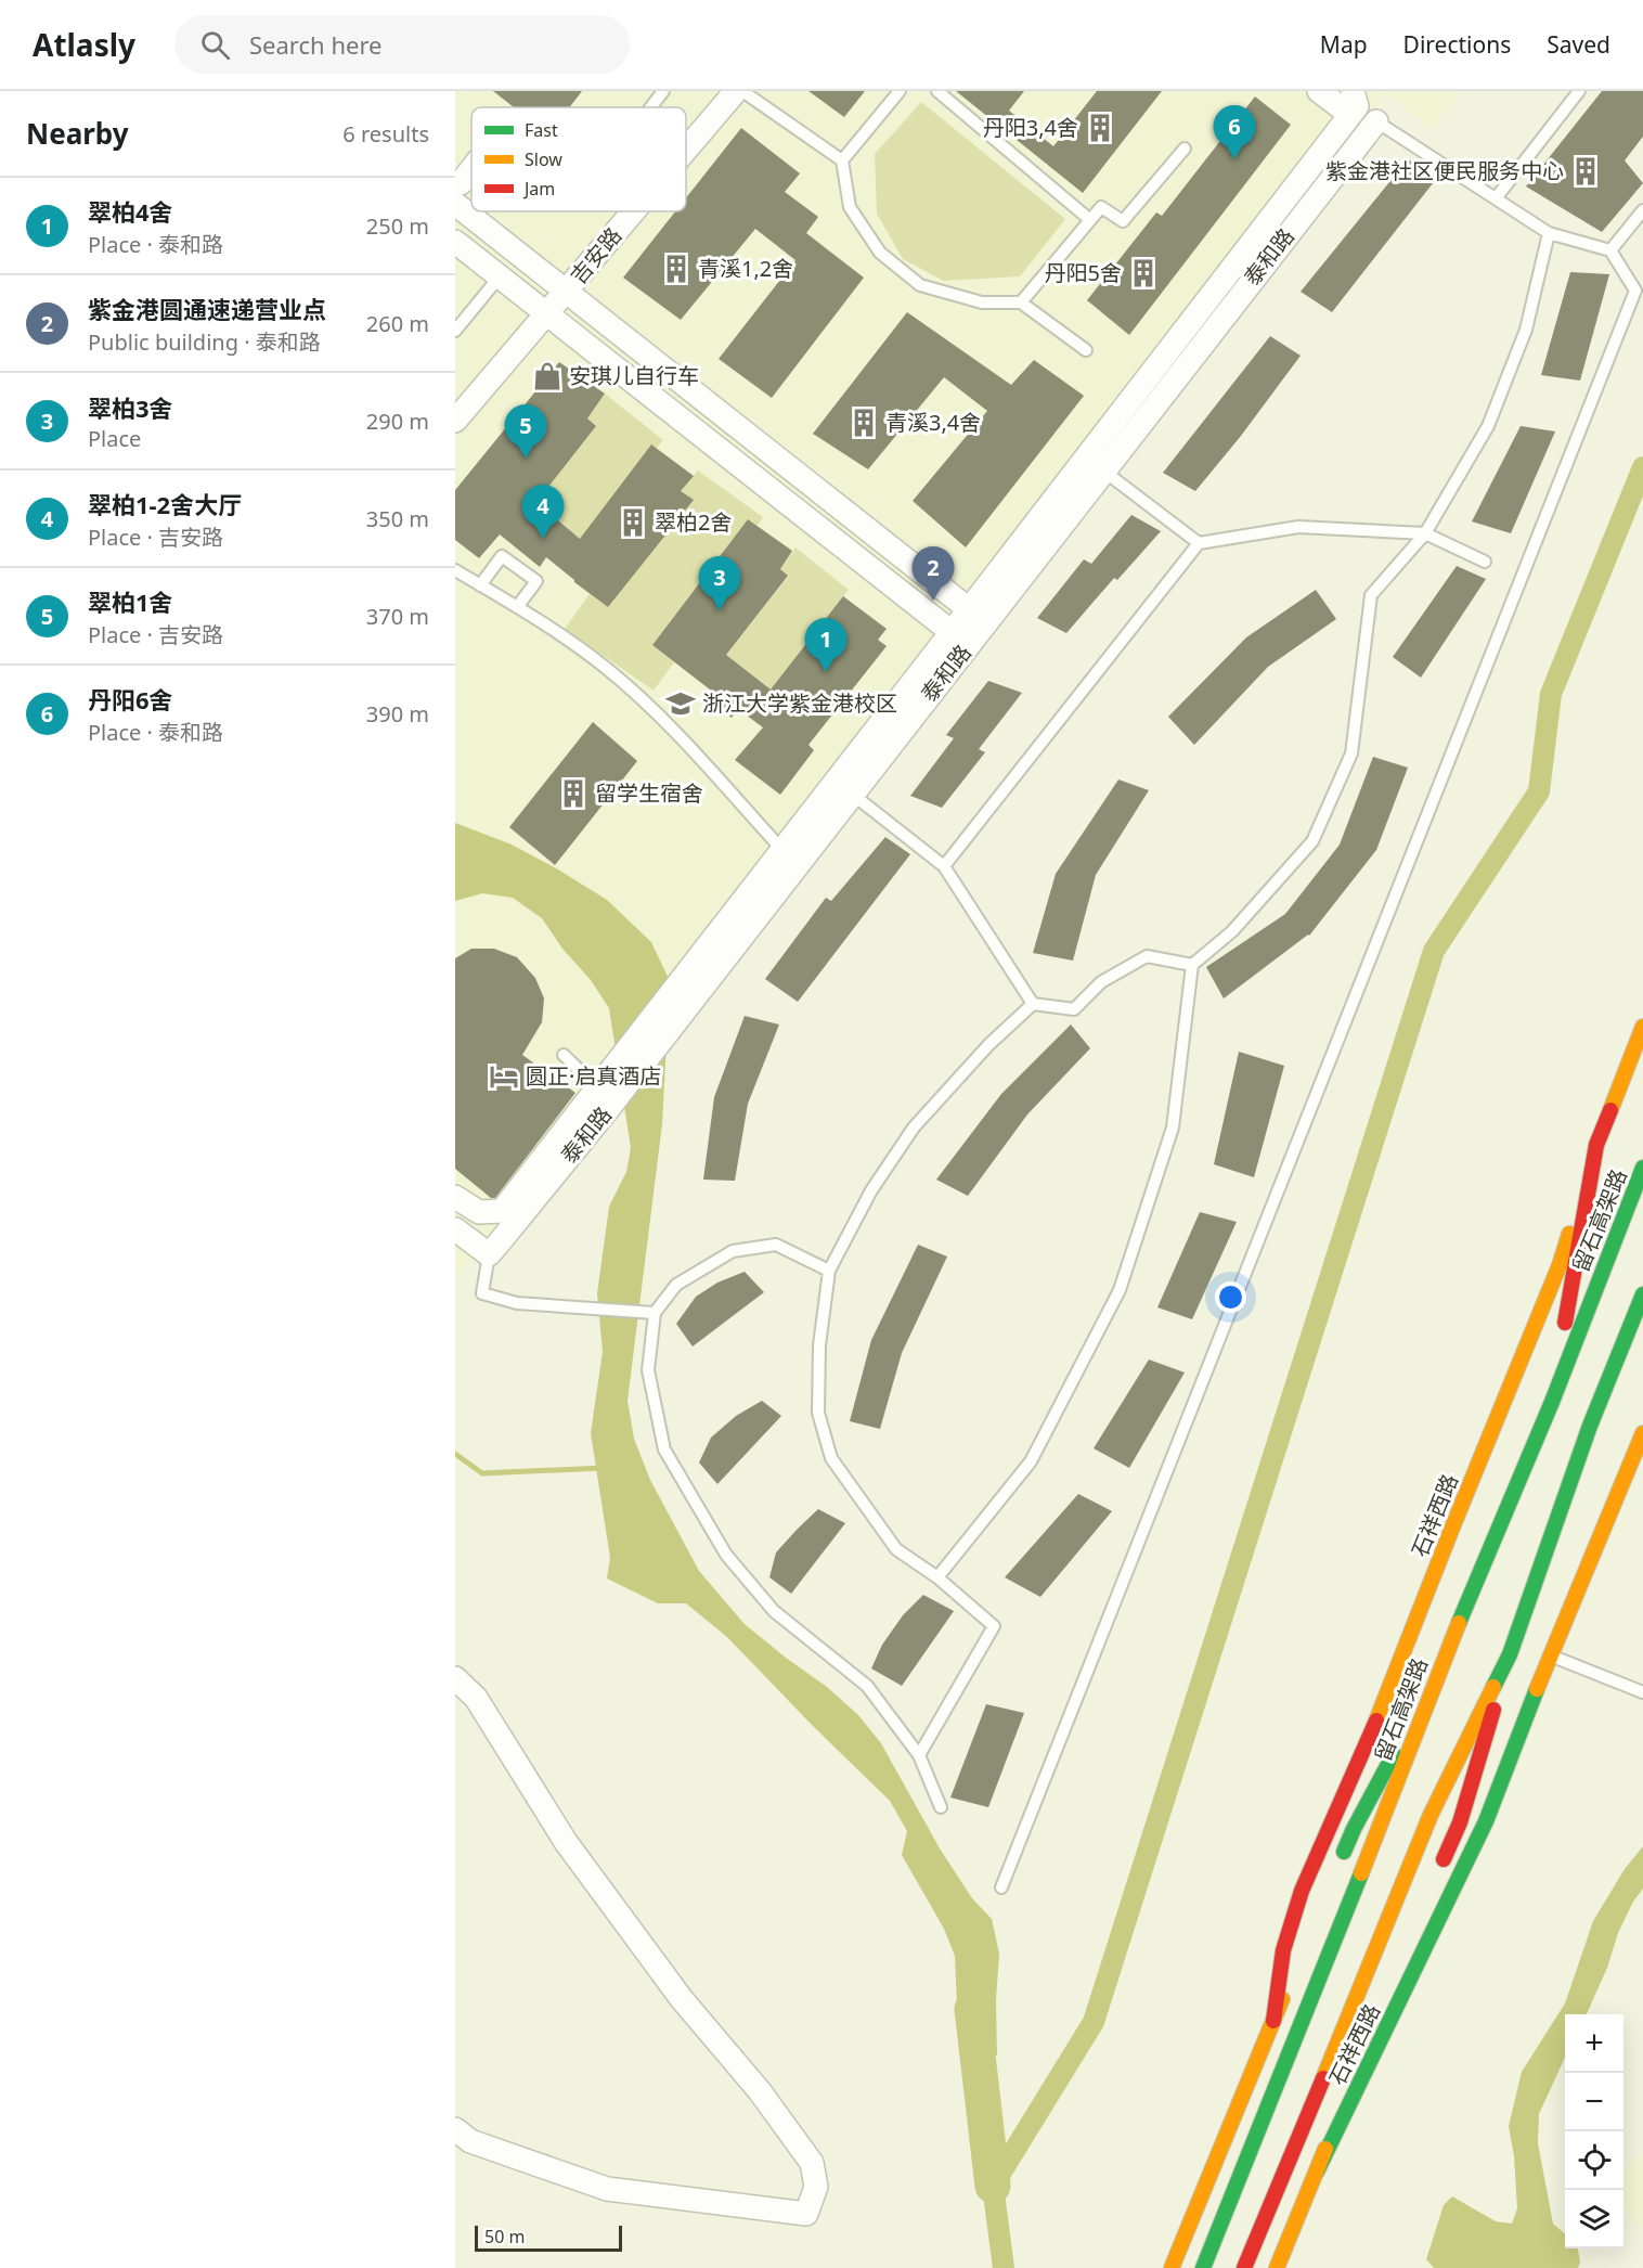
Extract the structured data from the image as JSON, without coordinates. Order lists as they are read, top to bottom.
{
  "streets": {
    "main road": ["留石高架路", "石祥西路"],
    "street": ["吉安路", "泰和路"]
  },
  "places": {
    "building": [
      "丹阳3,4舍",
      "紫金港社区便民服务中心",
      "青溪1,2舍",
      "丹阳5舍",
      "青溪3,4舍",
      "翠柏2舍",
      "留学生宿舍"
    ],
    "shop": ["安琪儿自行车"],
    "school or university": ["浙江大学紫金港校区"],
    "hotel": ["圆正·启真酒店"]
  },
  "legend": ["Fast", "Slow", "Jam"],
  "scale_bar": "50 m",
  "page": {
    "header": "Atlasly",
    "search": "Search here",
    "nav": ["Map", "Directions", "Saved"],
    "heading": ["Nearby", "6 results"],
    "pins": [
      "6",
      "5",
      "4",
      "2",
      "3",
      "1"
    ],
    "list": [
      {
        "mark": "1",
        "name": "翠柏4舍",
        "note": "Place · 泰和路",
        "value": "250 m"
      },
      {
        "mark": "2",
        "name": "紫金港圆通速递营业点",
        "note": "Public building · 泰和路",
        "value": "260 m"
      },
      {
        "mark": "3",
        "name": "翠柏3舍",
        "note": "Place",
        "value": "290 m"
      },
      {
        "mark": "4",
        "name": "翠柏1-2舍大厅",
        "note": "Place · 吉安路",
        "value": "350 m"
      },
      {
        "mark": "5",
        "name": "翠柏1舍",
        "note": "Place · 吉安路",
        "value": "370 m"
      },
      {
        "mark": "6",
        "name": "丹阳6舍",
        "note": "Place · 泰和路",
        "value": "390 m"
      }
    ],
    "map_buttons": ["+", "−"],
    "scale": "50 m"
  }
}
